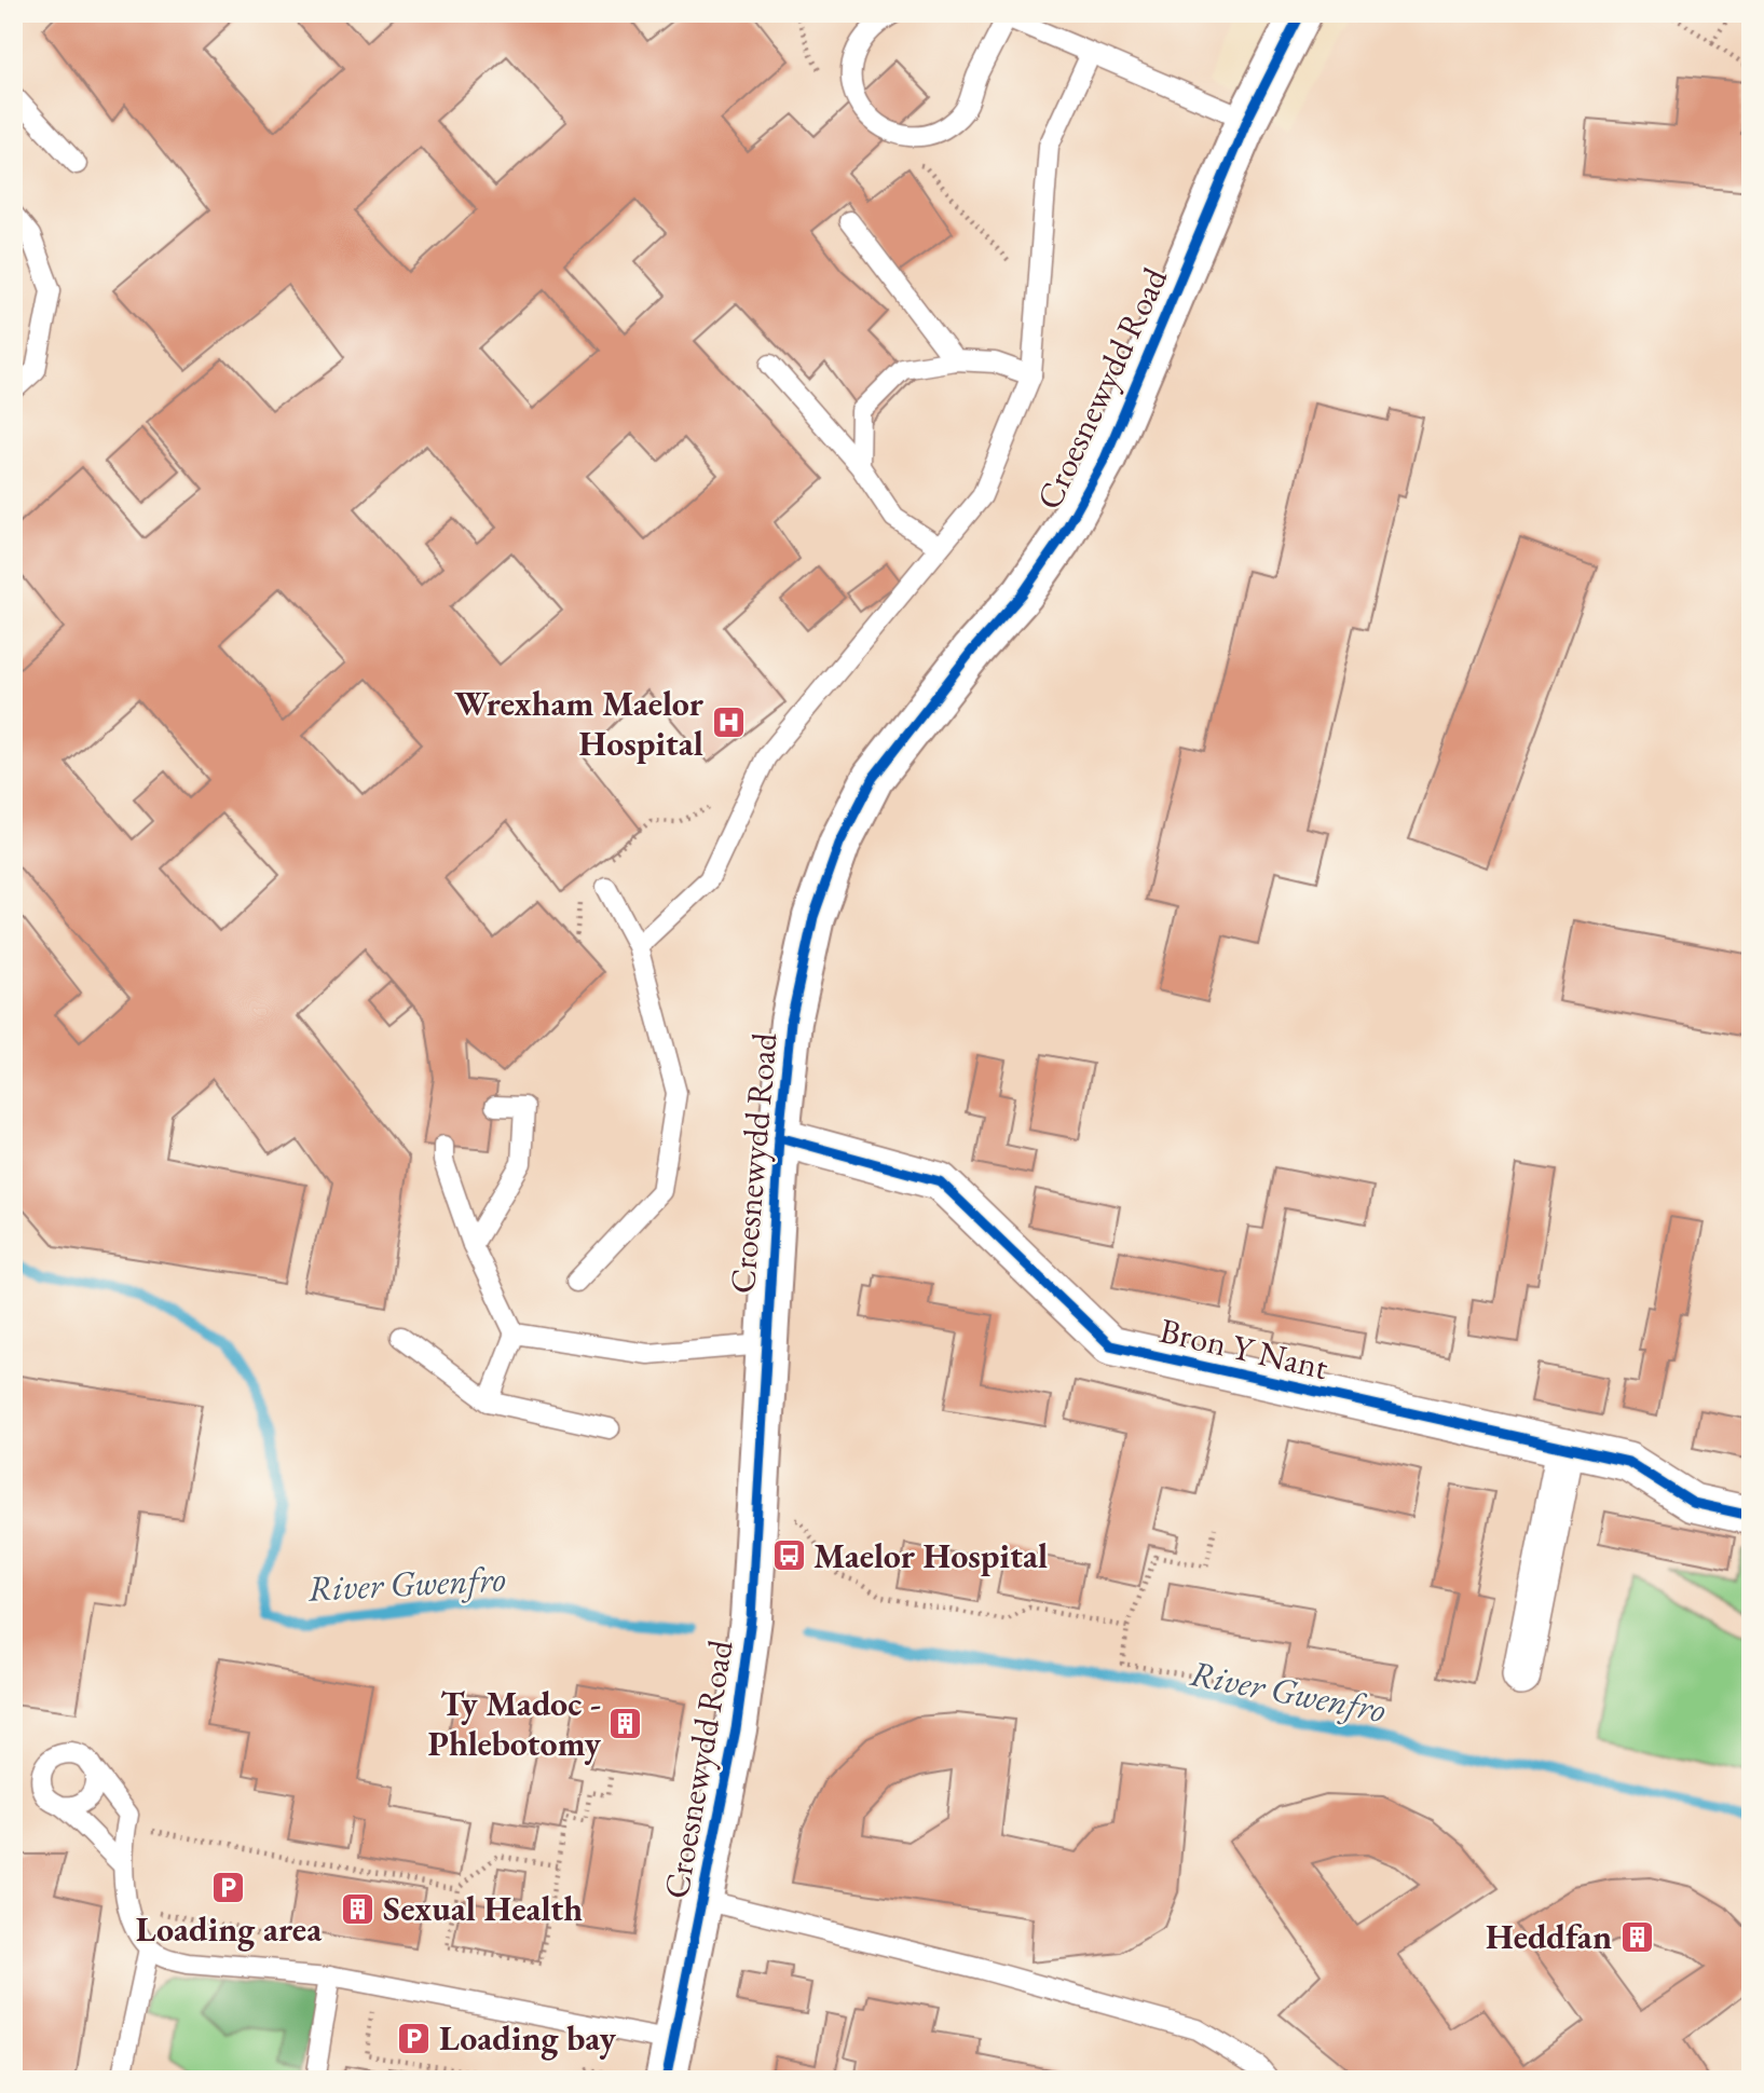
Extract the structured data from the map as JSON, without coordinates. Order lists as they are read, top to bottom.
{
  "streets": {
    "street": ["Croesnewydd Road", "Bron Y Nant"]
  },
  "crossings": [
    ["Croesnewydd Road", "Bron Y Nant"]
  ],
  "water": ["River Gwenfro"],
  "places": {
    "hospital": ["Wrexham Maelor Hospital"],
    "bus stop": ["Maelor Hospital"],
    "building": ["Ty Madoc - Phlebotomy", "Sexual Health", "Heddfan"],
    "parking": ["Loading area", "Loading bay"]
  }
}
